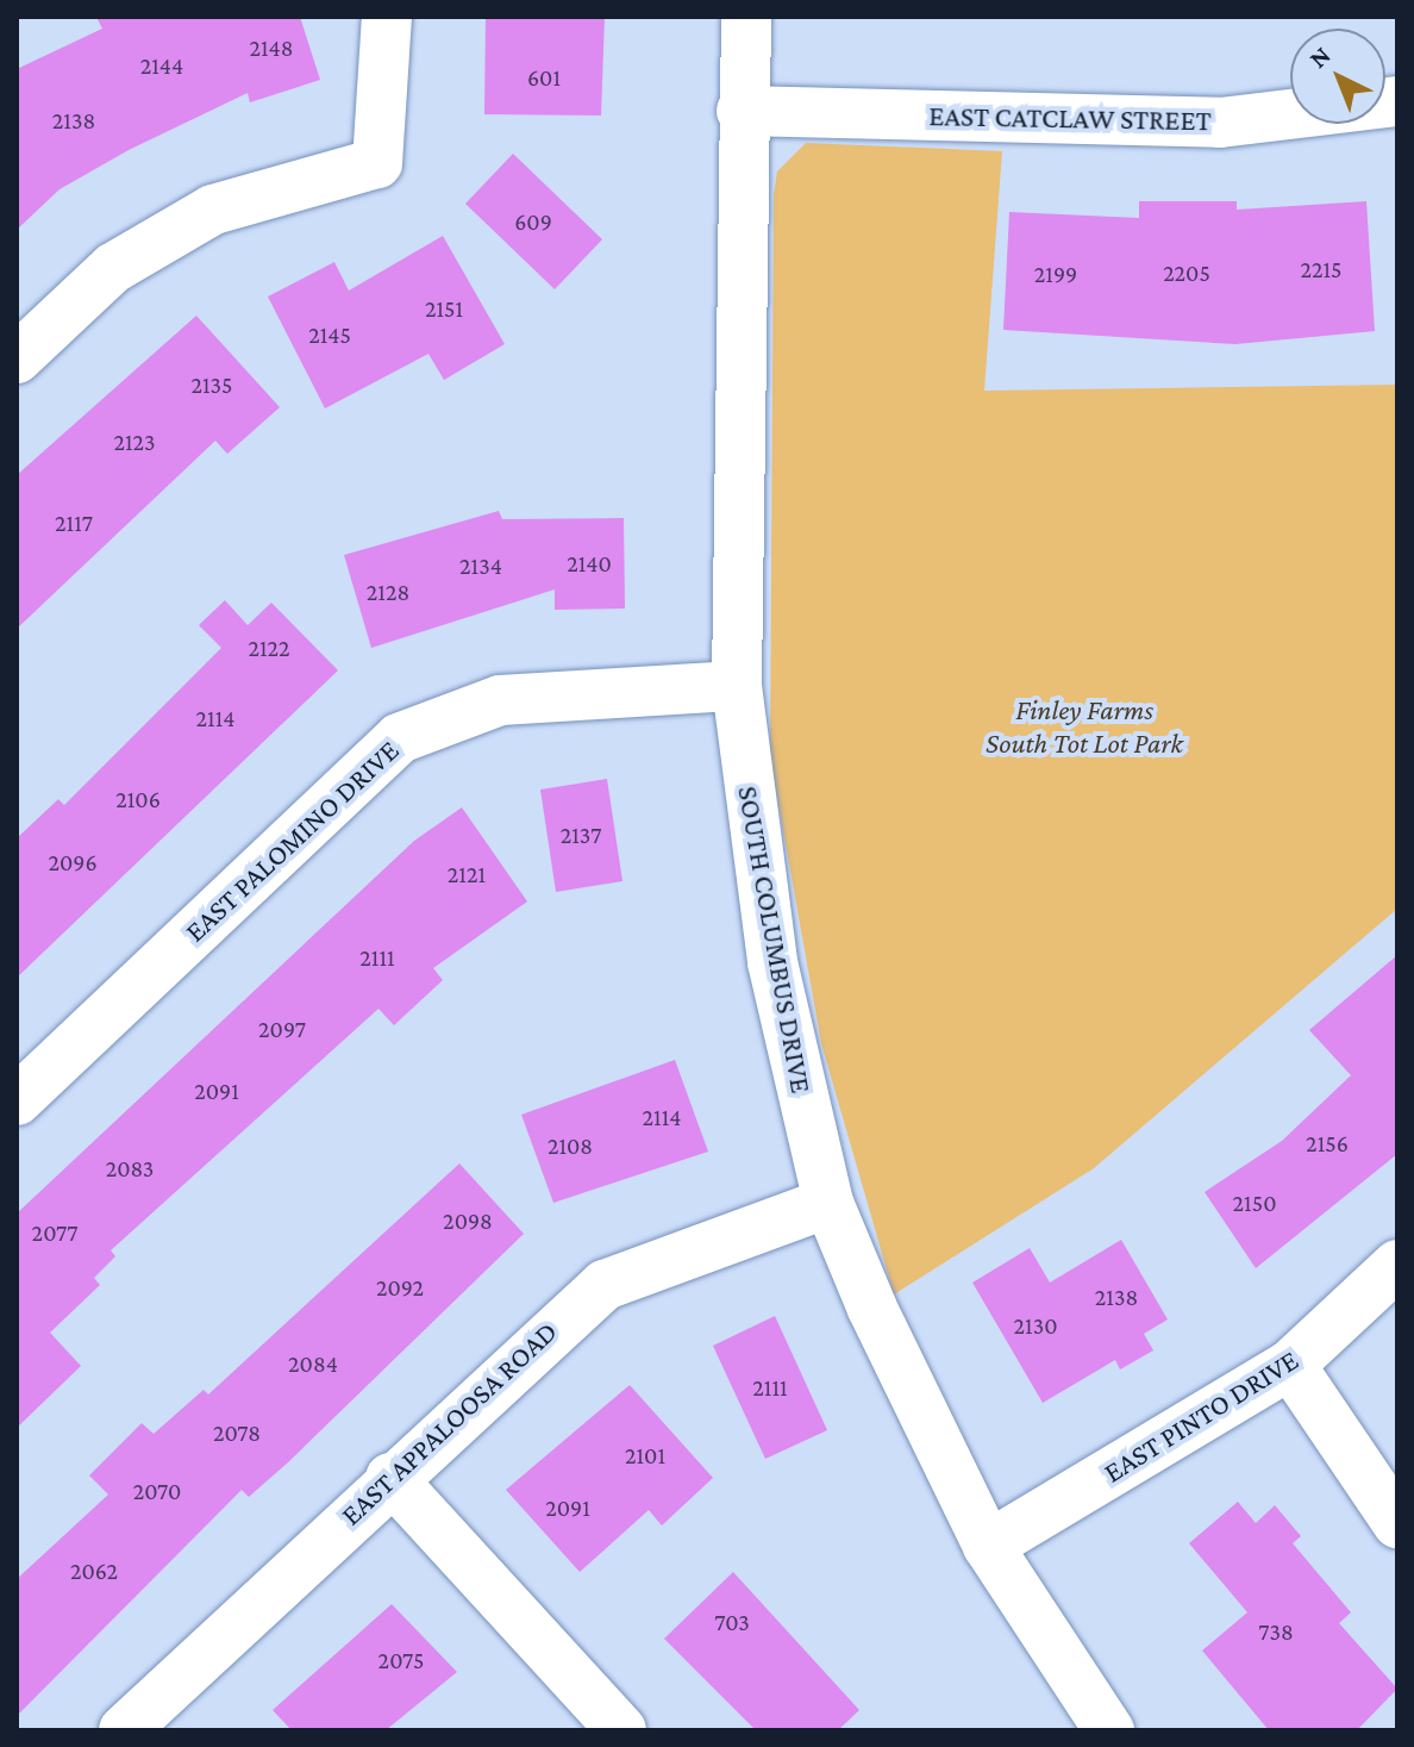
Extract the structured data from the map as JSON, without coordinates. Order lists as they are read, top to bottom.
{
  "streets": {
    "street": [
      "EAST CATCLAW STREET",
      "EAST PALOMINO DRIVE",
      "SOUTH COLUMBUS DRIVE",
      "EAST PINTO DRIVE",
      "EAST APPALOOSA ROAD"
    ]
  },
  "crossings": [
    ["EAST CATCLAW STREET", "SOUTH COLUMBUS DRIVE"],
    ["EAST PALOMINO DRIVE", "SOUTH COLUMBUS DRIVE"],
    ["SOUTH COLUMBUS DRIVE", "EAST PINTO DRIVE"],
    ["SOUTH COLUMBUS DRIVE", "EAST APPALOOSA ROAD"]
  ],
  "parks": ["Finley Farms South Tot Lot Park"],
  "house_numbers": [
    "2148",
    "2144",
    "601",
    "2138",
    "609",
    "2215",
    "2205",
    "2199",
    "2151",
    "2145",
    "2135",
    "2123",
    "2117",
    "2140",
    "2134",
    "2128",
    "2122",
    "2114",
    "2106",
    "2137",
    "2096",
    "2121",
    "2111",
    "2097",
    "2091",
    "2114",
    "2156",
    "2108",
    "2083",
    "2150",
    "2098",
    "2077",
    "2092",
    "2138",
    "2130",
    "2084",
    "2111",
    "2078",
    "2101",
    "2070",
    "2091",
    "2062",
    "703",
    "738",
    "2075"
  ],
  "north": "top left"
}
